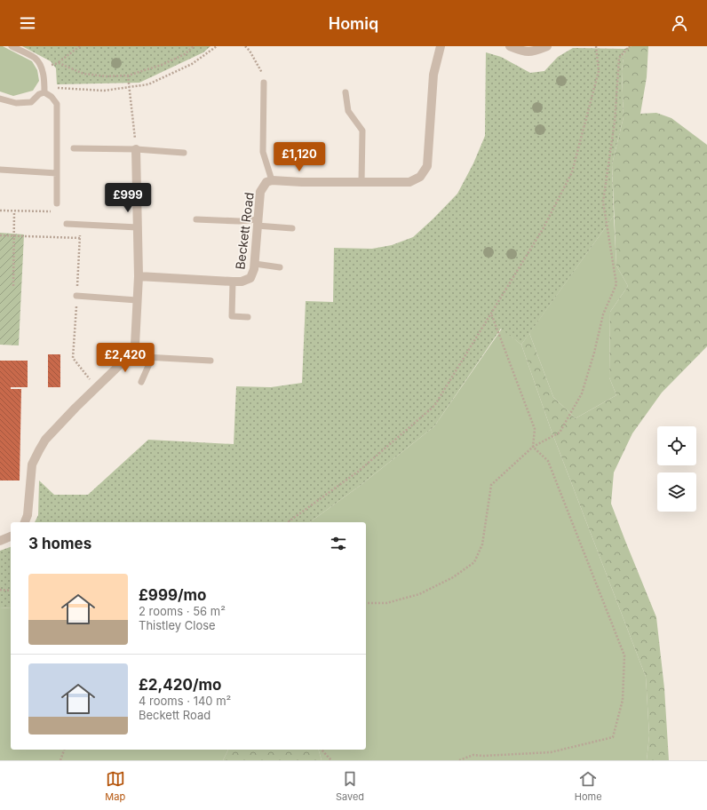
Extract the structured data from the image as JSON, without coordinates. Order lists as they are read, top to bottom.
{
  "streets": {
    "street": ["Beckett Road"]
  },
  "page": {
    "header": "Homiq",
    "price": ["£1,120", "£999", "£2,420"],
    "heading": "3 homes",
    "list": [
      {
        "name": "£999/mo",
        "note": "2 rooms · 56 m² · Thistley Close"
      },
      {
        "name": "£2,420/mo",
        "note": "4 rooms · 140 m² · Beckett Road"
      }
    ],
    "tabs": ["Map", "Saved", "Home"]
  }
}
